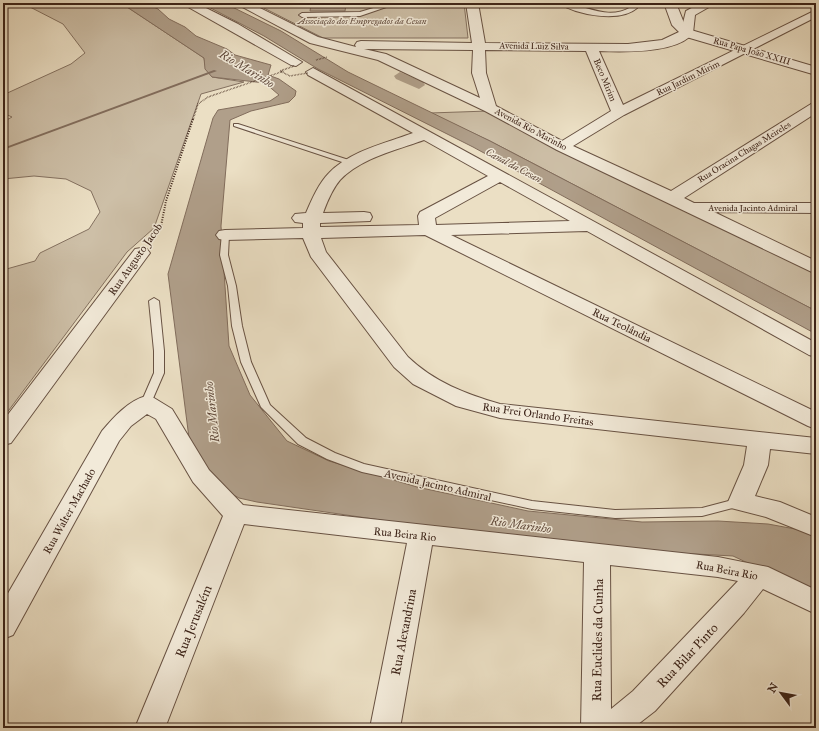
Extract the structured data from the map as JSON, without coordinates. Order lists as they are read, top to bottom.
{
  "streets": {
    "street": [
      "Avenida Luiz Silva",
      "Rua Papa João XXIII",
      "Rua Jardim Mirim",
      "Beco Mirim",
      "Avenida Rio Marinho",
      "Rua Oracina Chagas Meireles",
      "Avenida Jacinto Admiral",
      "Rua Augusto Jacob",
      "Rua Teolândia",
      "Rua Frei Orlando Freitas",
      "Rua Walter Machado",
      "Rua Beira Rio",
      "Rua Jerusalém",
      "Rua Alexandrina",
      "Rua Euclides da Cunha",
      "Rua Bilar Pinto"
    ]
  },
  "crossings": [
    ["Avenida Luiz Silva", "Rua Papa João XXIII"],
    ["Avenida Luiz Silva", "Beco Mirim"],
    ["Avenida Luiz Silva", "Avenida Rio Marinho"],
    ["Rua Papa João XXIII", "Rua Jardim Mirim"],
    ["Rua Jardim Mirim", "Beco Mirim"],
    ["Rua Jardim Mirim", "Avenida Rio Marinho"],
    ["Avenida Rio Marinho", "Rua Oracina Chagas Meireles"],
    ["Avenida Rio Marinho", "Avenida Jacinto Admiral"],
    ["Avenida Jacinto Admiral", "Rua Teolândia"],
    ["Avenida Jacinto Admiral", "Rua Frei Orlando Freitas"],
    ["Rua Beira Rio", "Rua Jerusalém"],
    ["Rua Beira Rio", "Rua Alexandrina"],
    ["Rua Beira Rio", "Rua Euclides da Cunha"],
    ["Rua Beira Rio", "Rua Bilar Pinto"]
  ],
  "water": ["Rio Marinho", "Canal da Cesan"],
  "parks": ["Associação dos Empregados da Cesan"],
  "north": "top left"
}
